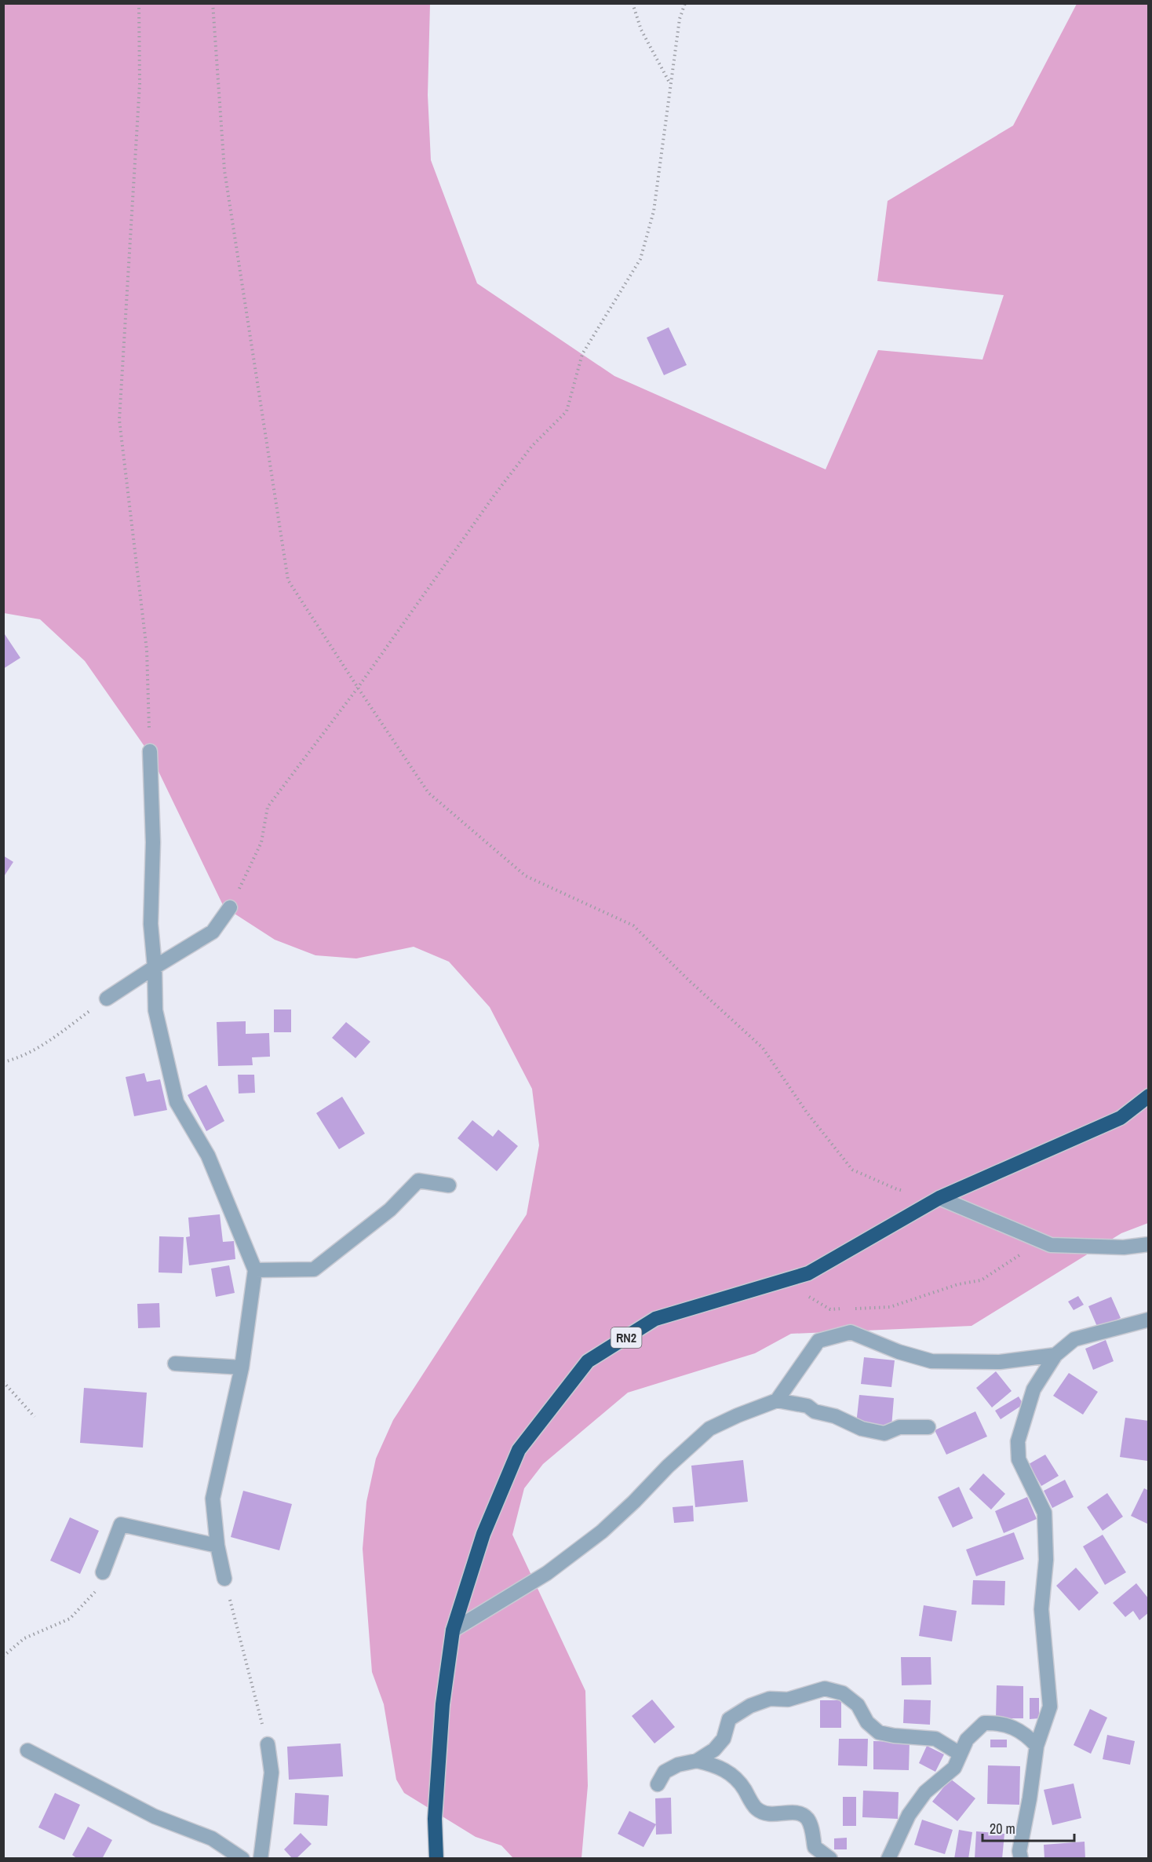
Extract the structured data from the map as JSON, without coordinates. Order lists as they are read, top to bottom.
{
  "streets": {
    "highway": ["RN2"]
  },
  "scale_bar": "20 m"
}
